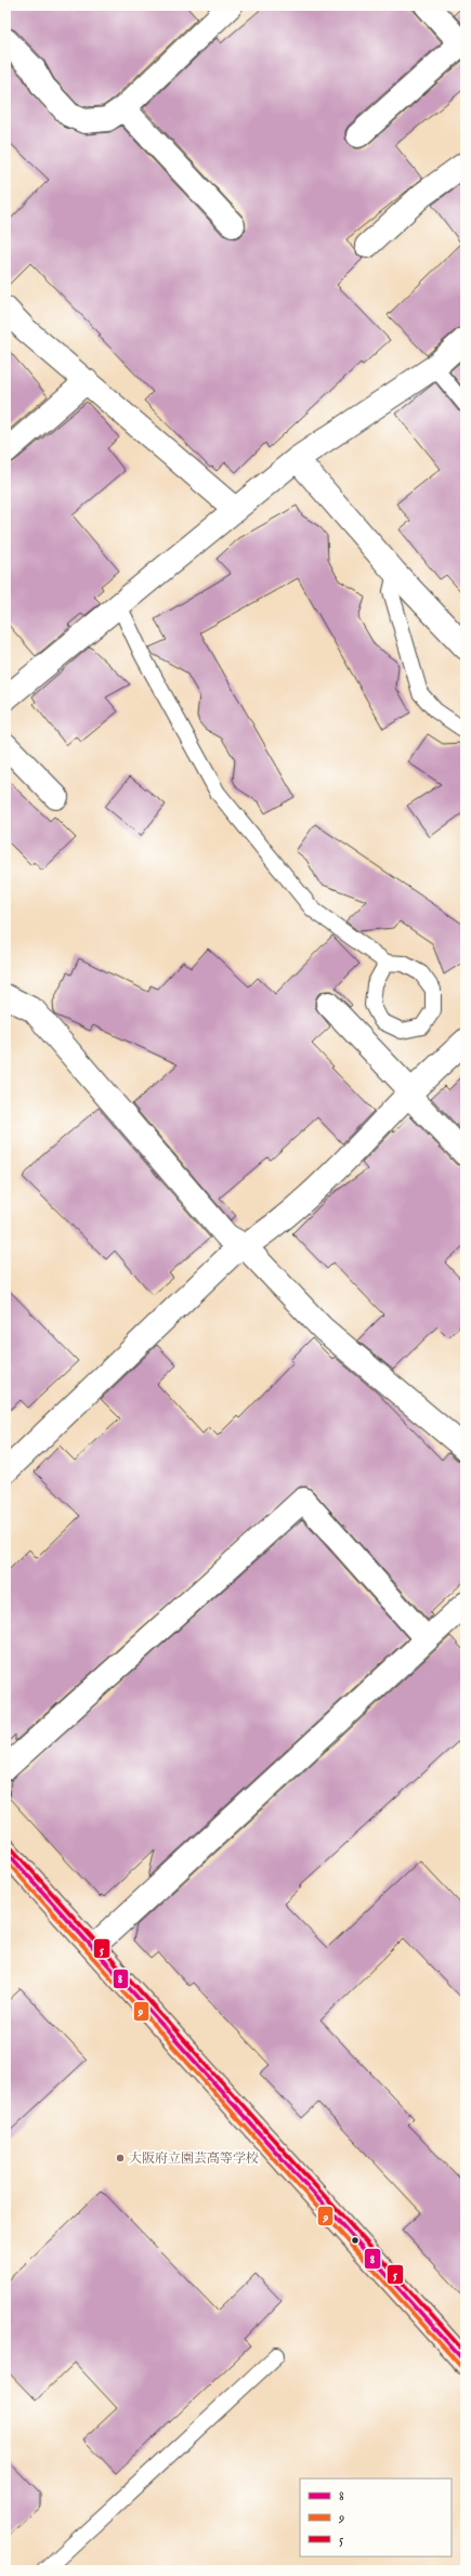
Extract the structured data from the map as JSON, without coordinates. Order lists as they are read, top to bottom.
{
  "places": ["大阪府立園芸高等学校"],
  "lines": ["transit line 5", "transit line 8", "transit line 9"],
  "legend": ["8", "9", "5"]
}
